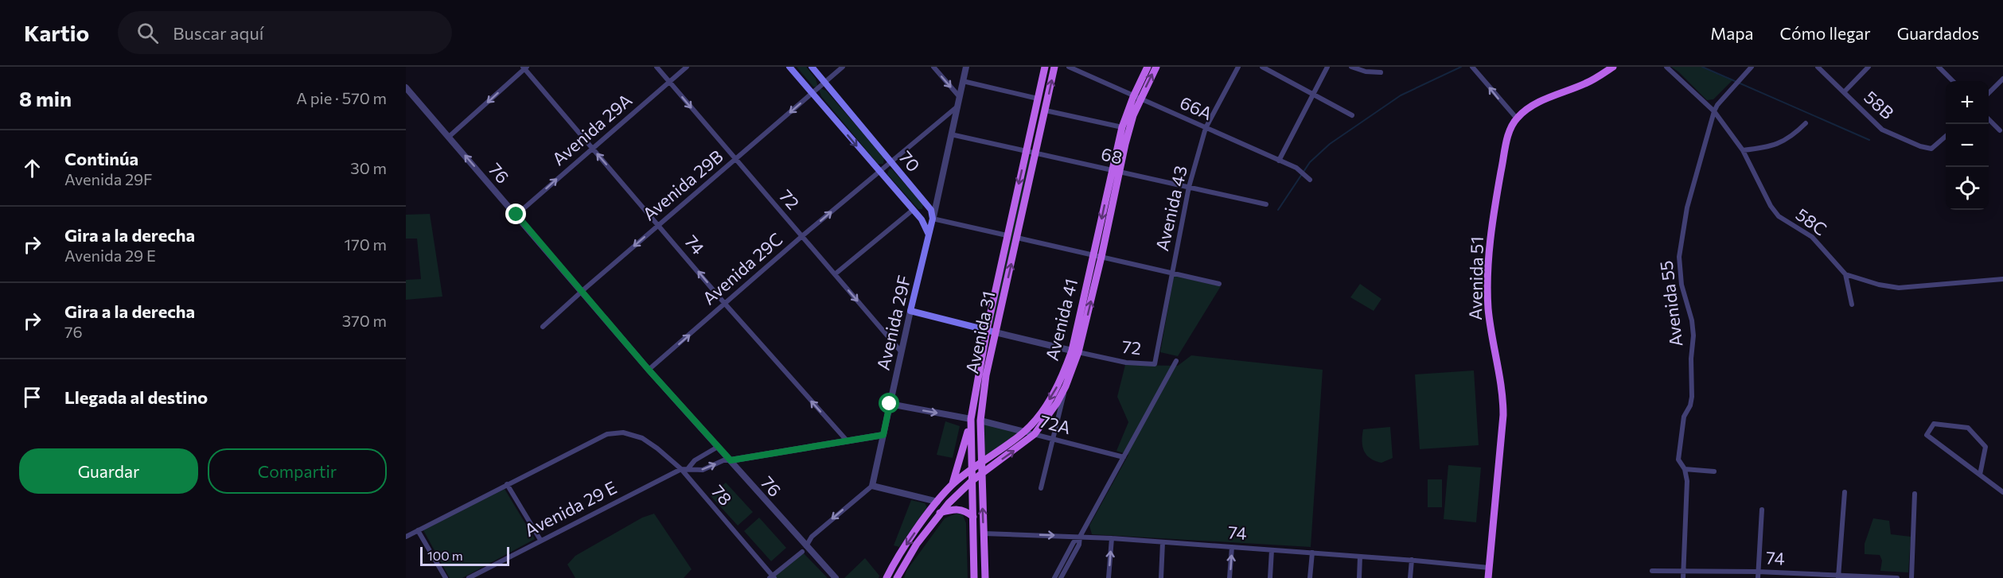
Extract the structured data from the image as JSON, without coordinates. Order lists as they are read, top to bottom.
{
  "streets": {
    "main road": [
      "70",
      "72",
      "Avenida 51",
      "Avenida 41",
      "Avenida 29F",
      "Avenida 31"
    ],
    "street": [
      "58B",
      "66A",
      "Avenida 29A",
      "68",
      "76",
      "Avenida 29B",
      "Avenida 43",
      "58C",
      "74",
      "Avenida 29C",
      "Avenida 55",
      "72A",
      "78",
      "Avenida 29 E"
    ]
  },
  "crossings": [
    ["66A", "Avenida 43"],
    ["66A", "Avenida 41"],
    ["Avenida 29A", "76"],
    ["Avenida 29A", "72"],
    ["Avenida 29A", "74"],
    ["68", "Avenida 43"],
    ["68", "Avenida 41"],
    ["68", "Avenida 29F"],
    ["68", "Avenida 31"],
    ["70", "Avenida 29B"],
    ["70", "Avenida 29C"],
    ["70", "Avenida 29F"],
    ["76", "Avenida 29B"],
    ["76", "Avenida 29C"],
    ["76", "Avenida 29 E"],
    ["Avenida 29B", "72"],
    ["Avenida 29B", "74"],
    ["72", "Avenida 43"],
    ["72", "Avenida 29C"],
    ["72", "Avenida 41"],
    ["72", "Avenida 29F"],
    ["72", "Avenida 31"],
    ["58C", "Avenida 55"],
    ["74", "Avenida 29C"],
    ["74", "Avenida 51"],
    ["74", "Avenida 55"],
    ["74", "Avenida 29 E"],
    ["Avenida 29C", "Avenida 29F"],
    ["Avenida 41", "Avenida 31"],
    ["Avenida 41", "72A"],
    ["Avenida 29F", "Avenida 29 E"],
    ["Avenida 31", "72A"],
    ["78", "Avenida 29 E"]
  ],
  "one_way": ["Avenida 29A", "Avenida 29B", "Avenida 29C"],
  "scale_bar": "100 m",
  "page": {
    "header": "Kartio",
    "search": "Buscar aquí",
    "nav": ["Mapa", "Cómo llegar", "Guardados"],
    "heading": ["8 min", "A pie · 570 m"],
    "map_buttons": ["+", "−"],
    "list": [
      ["Continúa", "Avenida 29F", "30 m"],
      ["Gira a la derecha", "Avenida 29 E", "170 m"],
      ["Gira a la derecha", "76", "370 m"],
      "Llegada al destino"
    ],
    "buttons": ["Guardar", "Compartir"],
    "scale": "100 m"
  }
}
